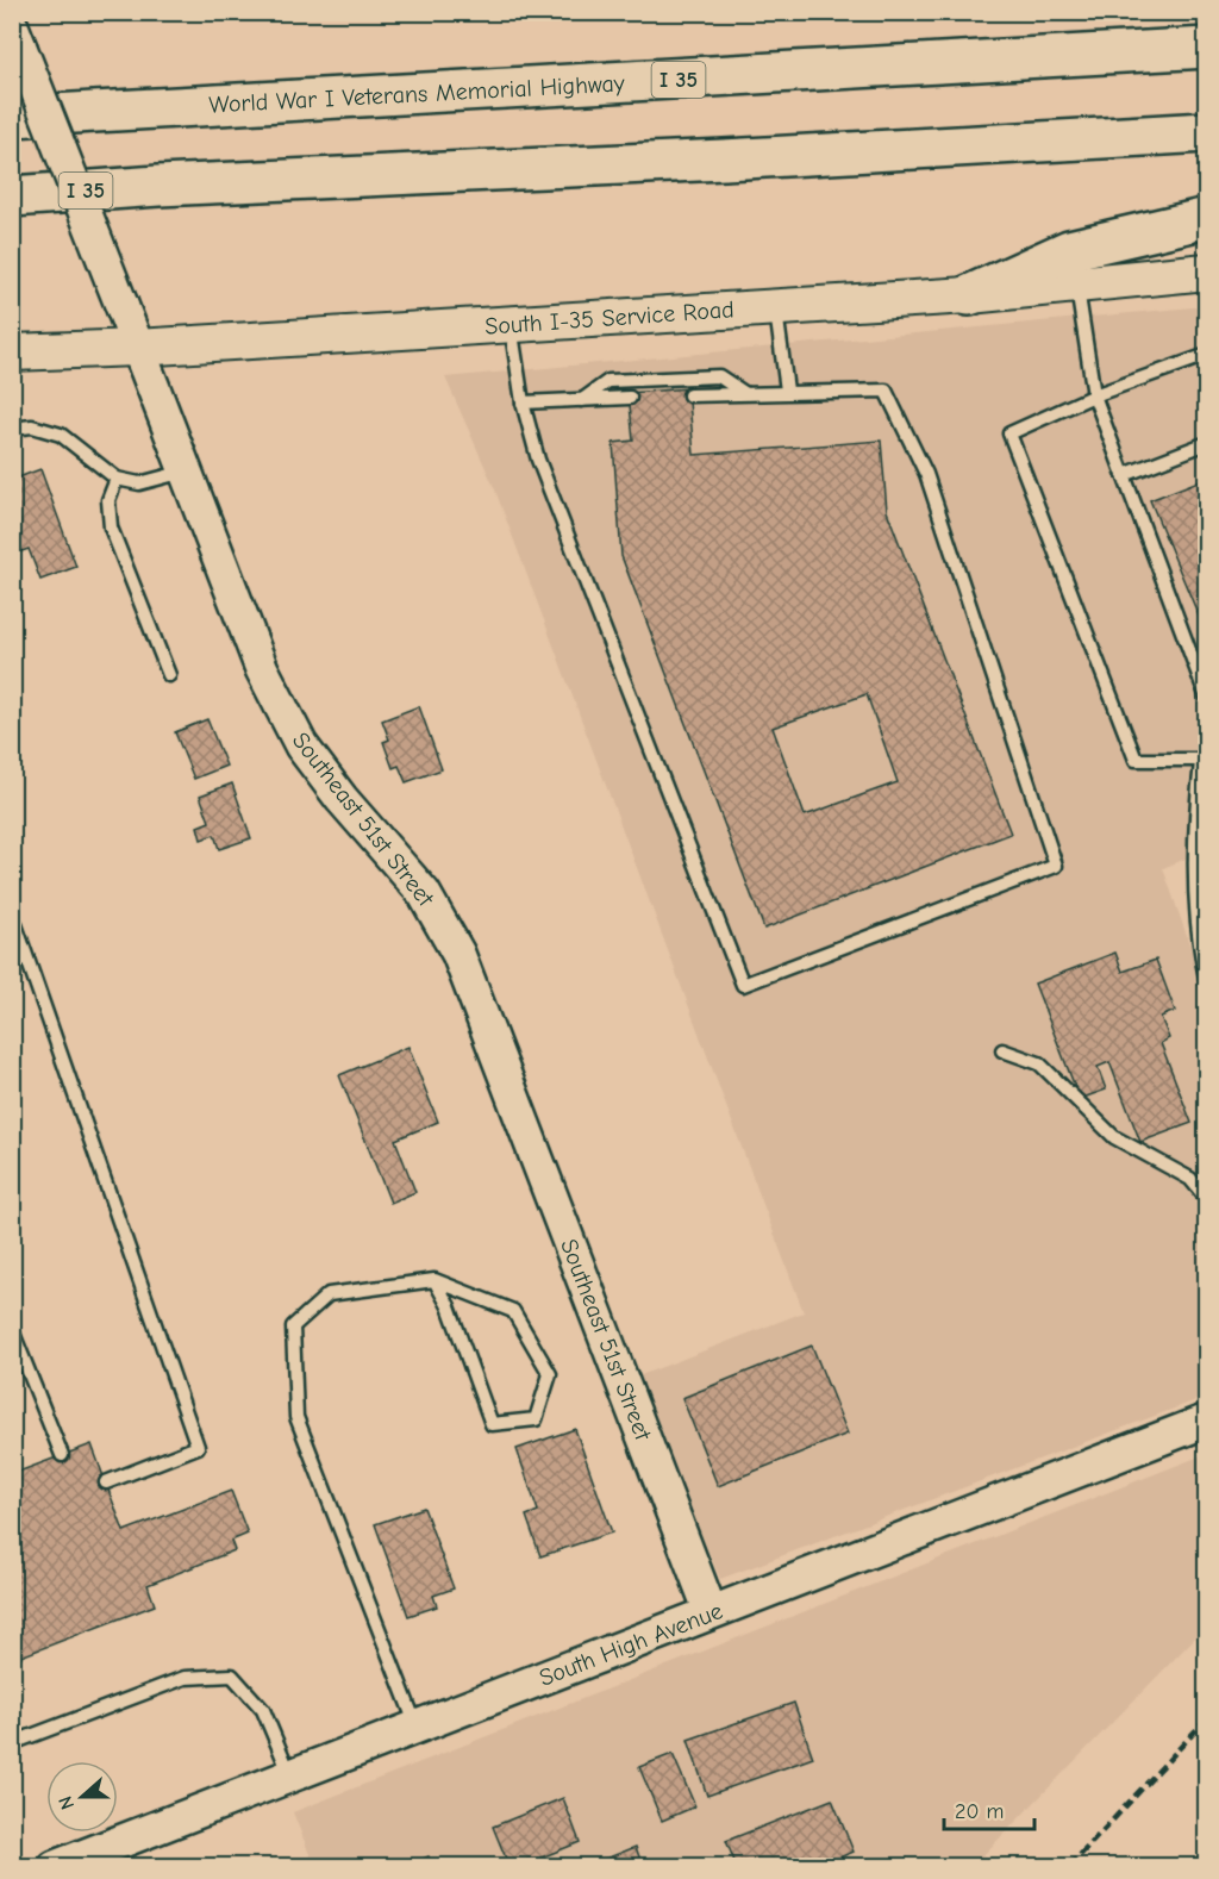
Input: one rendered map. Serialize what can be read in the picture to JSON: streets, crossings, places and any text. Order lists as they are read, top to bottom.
{
  "streets": {
    "highway": ["I 35", "World War I Veterans Memorial Highway"],
    "main road": ["South I-35 Service Road"],
    "street": ["Southeast 51st Street", "South High Avenue"]
  },
  "crossings": [
    ["South I-35 Service Road", "Southeast 51st Street"],
    ["Southeast 51st Street", "South High Avenue"]
  ],
  "scale_bar": "20 m",
  "north": "left"
}
